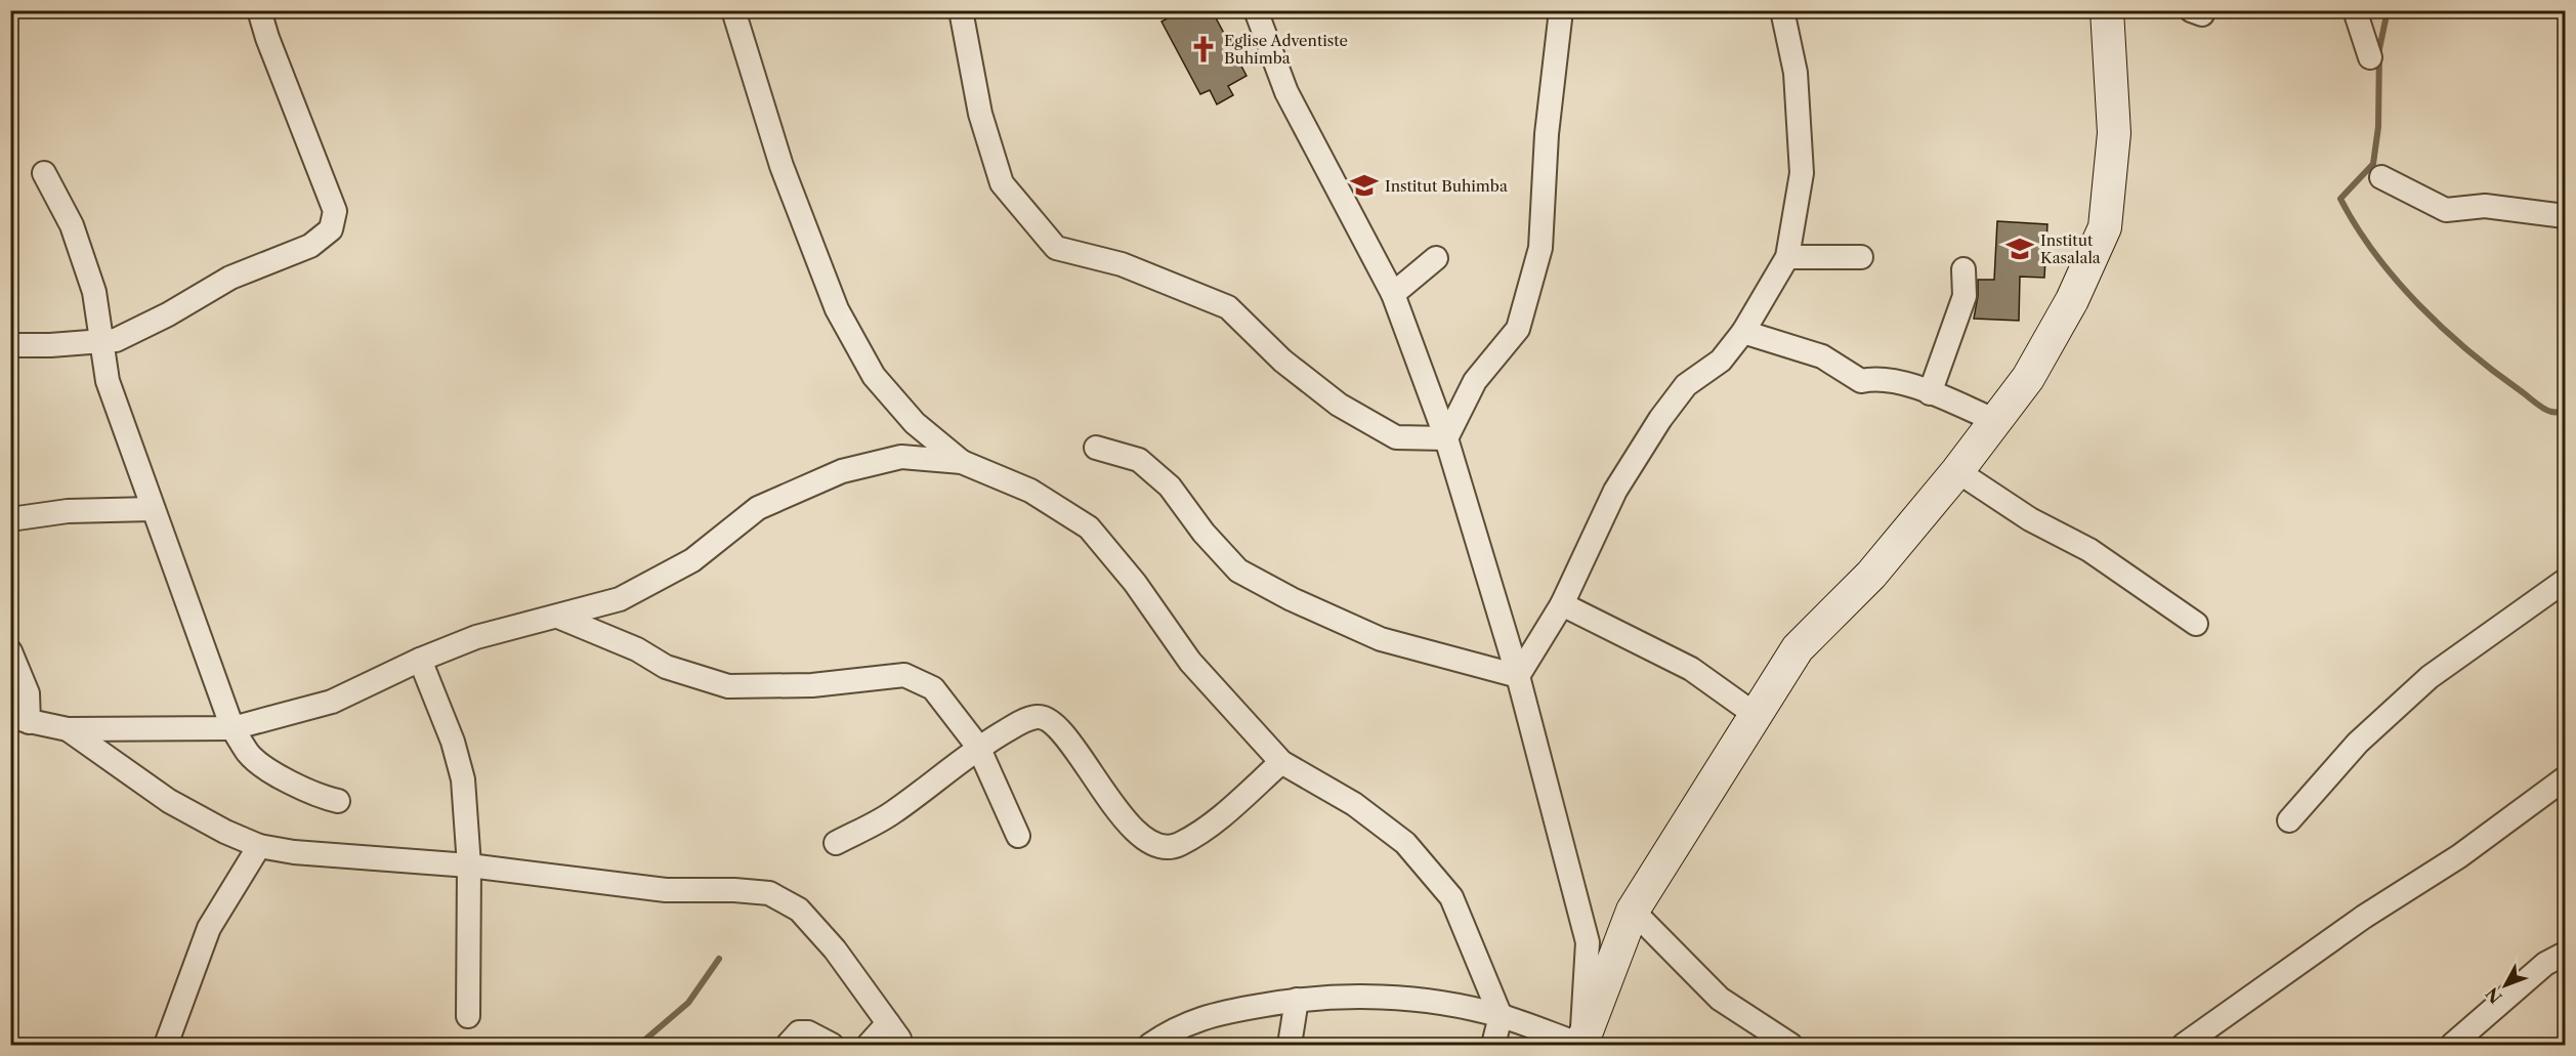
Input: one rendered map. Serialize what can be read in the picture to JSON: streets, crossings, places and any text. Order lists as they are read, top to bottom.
{
  "places": {
    "church": ["Eglise Adventiste Buhimba"],
    "school or university": ["Institut Buhimba", "Institut Kasalala"]
  },
  "north": "bottom left"
}
